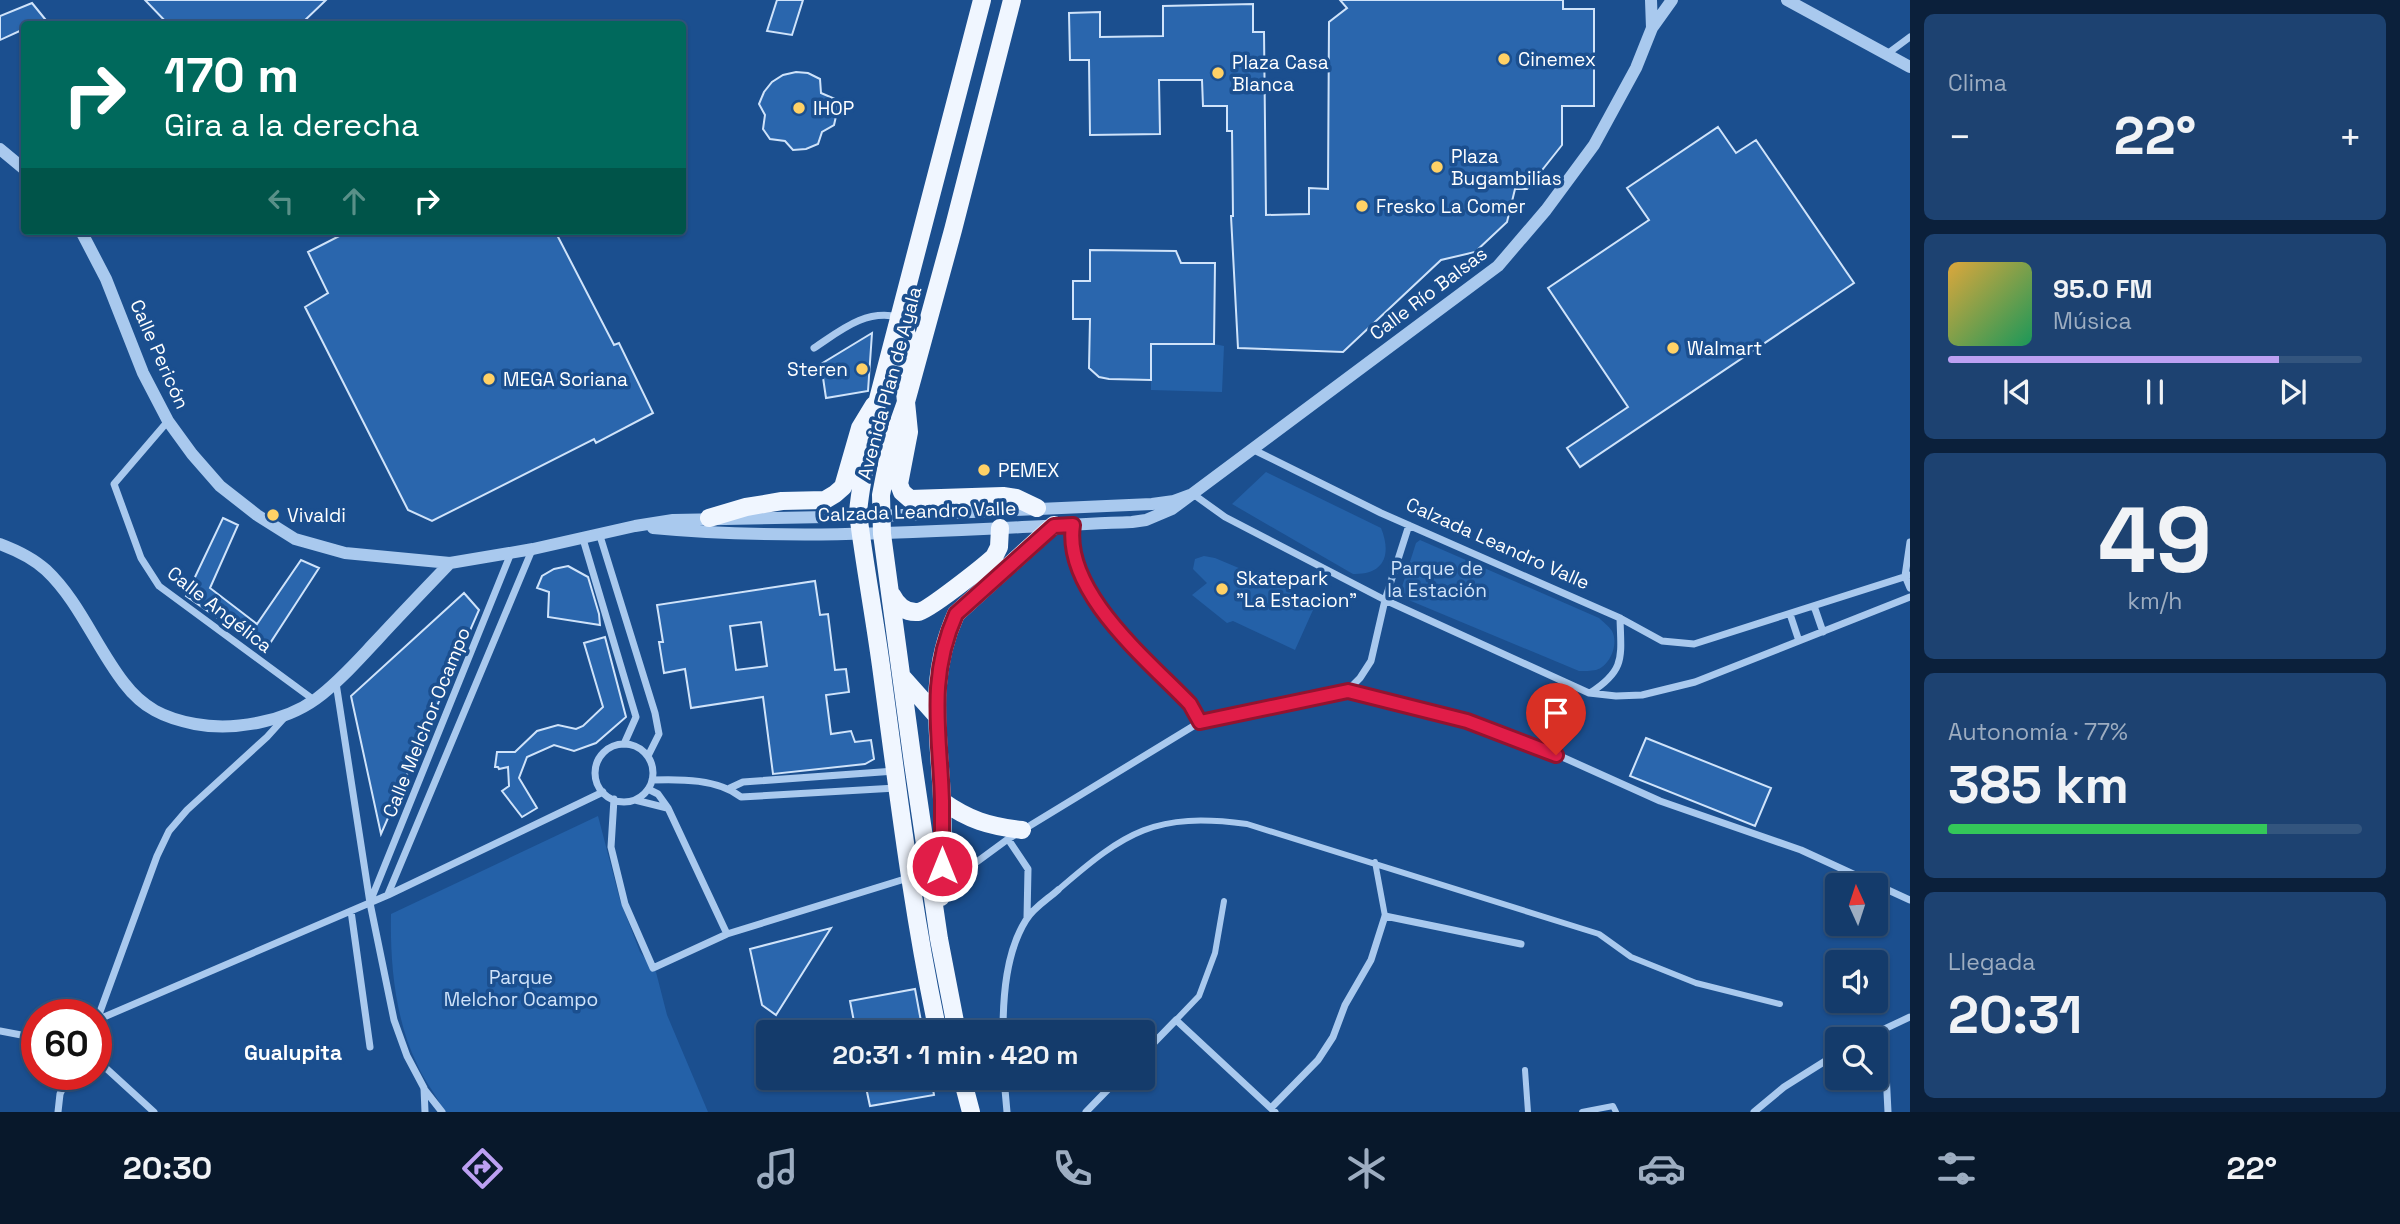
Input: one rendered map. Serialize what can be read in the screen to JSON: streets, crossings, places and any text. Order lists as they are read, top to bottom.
{
  "streets": {
    "main road": ["Avenida Plan de Ayala"],
    "street": [
      "Calle Río Balsas",
      "Calle Pericón",
      "Calzada Leandro Valle",
      "Calle Angélica",
      "Calle Melchor Ocampo"
    ]
  },
  "crossings": [
    ["Calle Río Balsas", "Calzada Leandro Valle"],
    ["Calle Pericón", "Calzada Leandro Valle"],
    ["Calle Pericón", "Calle Angélica"],
    ["Calzada Leandro Valle", "Calle Melchor Ocampo"]
  ],
  "districts": ["Gualupita"],
  "parks": ["Parque de la Estación", "Parque Melchor Ocampo"],
  "places": [
    "Cinemex",
    "Plaza Casa Blanca",
    "IHOP",
    "Plaza Bugambilias",
    "Fresko La Comer",
    "Walmart",
    "Steren",
    "MEGA Soriana",
    "PEMEX",
    "Vivaldi",
    "Skatepark \"La Estacion\""
  ],
  "north": "top",
  "page": {
    "tile": [
      "Clima",
      ["49", "km/h"],
      ["Autonomía · 77%", "385 km"],
      ["Llegada", "20:31"]
    ],
    "turn": ["170 m", "Gira a la derecha"],
    "heat": ["−", "22°", "+"],
    "song": ["95.0 FM", "Música"],
    "limit": "60",
    "trip": "20:31 · 1 min · 420 m",
    "tabs": ["20:30", "22°"]
  }
}
